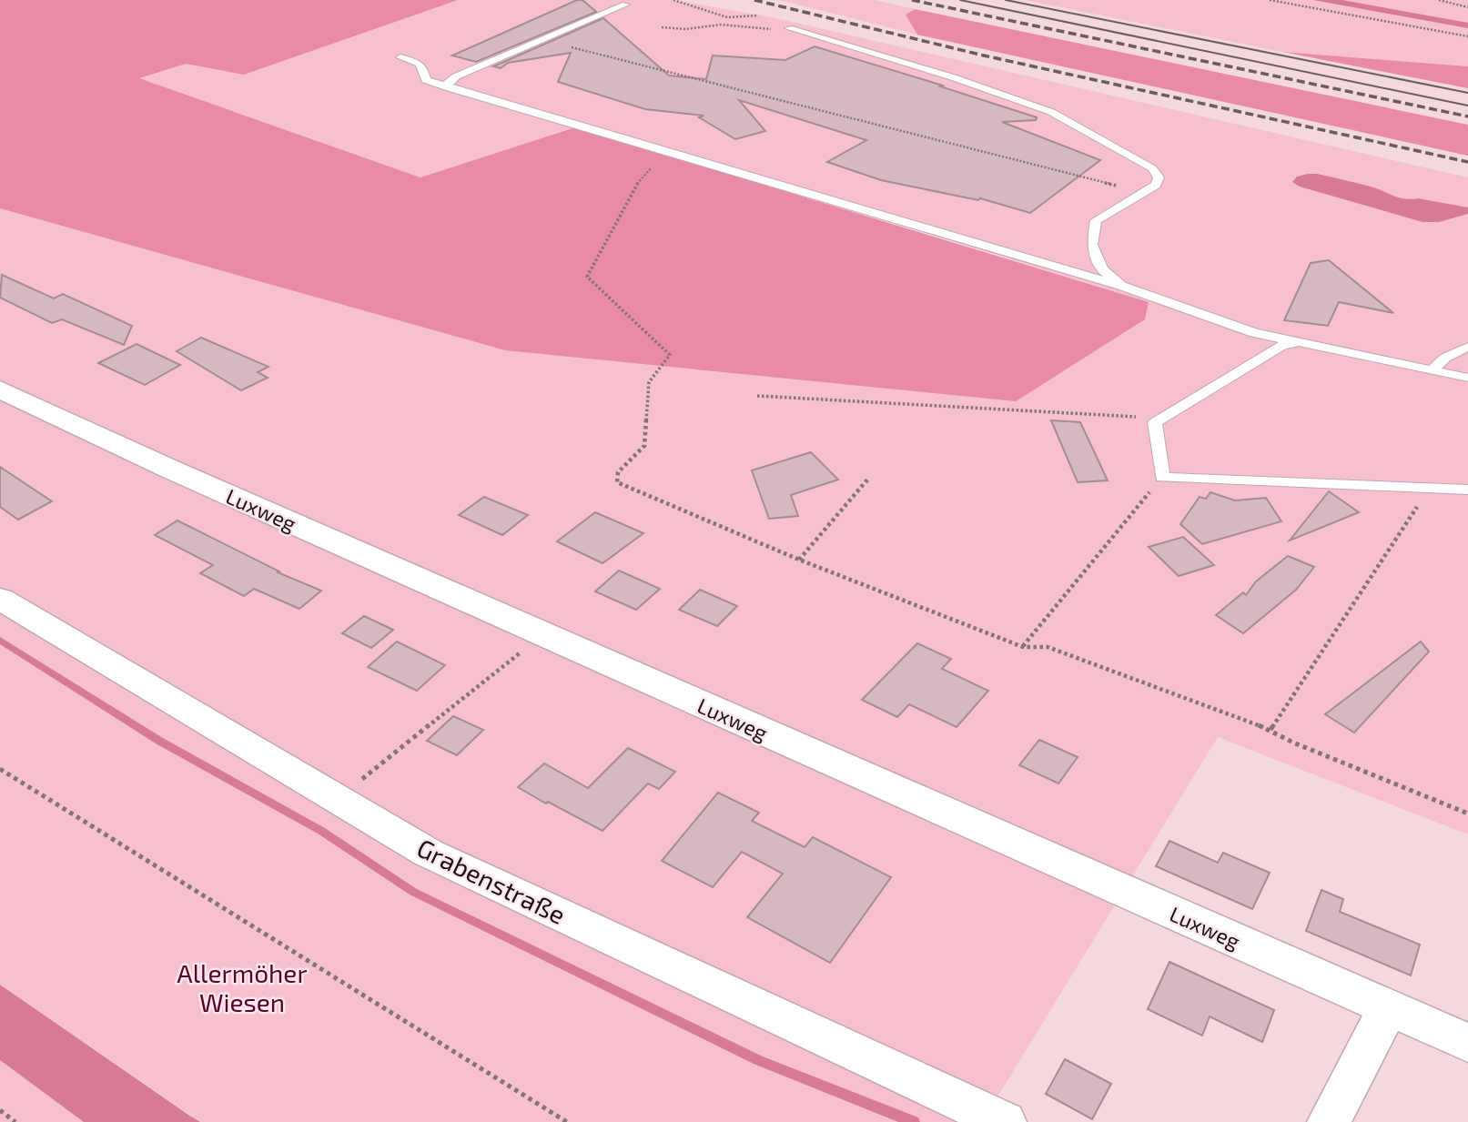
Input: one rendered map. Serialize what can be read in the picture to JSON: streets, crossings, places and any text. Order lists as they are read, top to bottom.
{
  "streets": {
    "street": ["Luxweg", "Grabenstraße"]
  },
  "parks": ["Allermöher Wiesen"]
}
